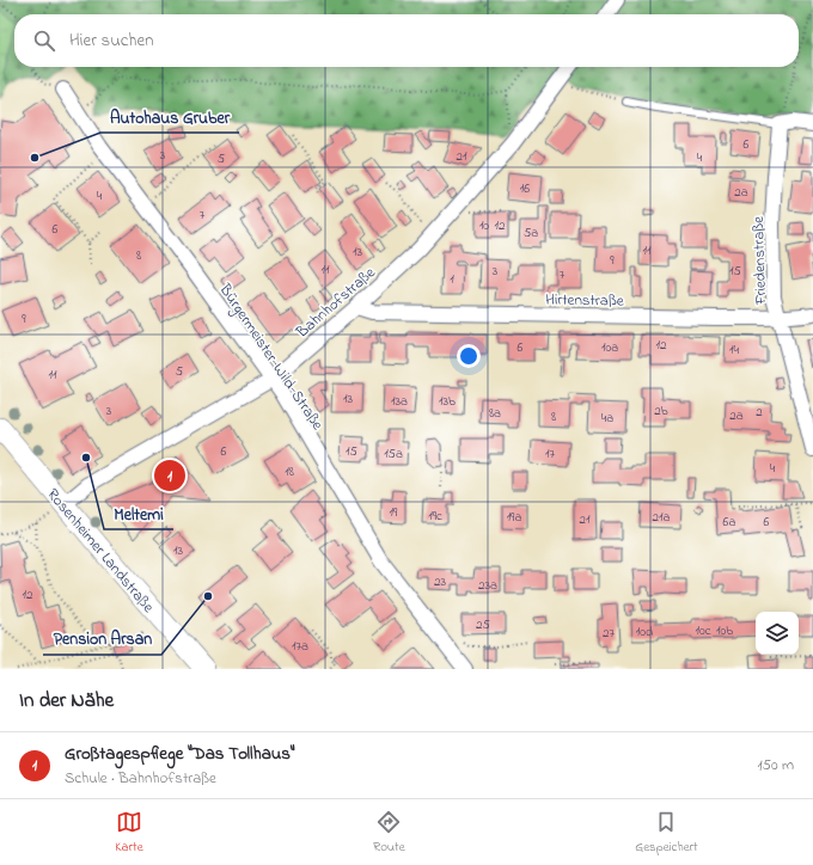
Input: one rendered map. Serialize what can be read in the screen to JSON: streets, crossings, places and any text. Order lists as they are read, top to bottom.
{
  "streets": {
    "main road": ["Rosenheimer Landstraße"],
    "street": [
      "Friedenstraße",
      "Hirtenstraße",
      "Bahnhofstraße",
      "Bürgermeister-Wild-Straße"
    ]
  },
  "crossings": [
    ["Friedenstraße", "Hirtenstraße"],
    ["Hirtenstraße", "Bahnhofstraße"],
    ["Bahnhofstraße", "Bürgermeister-Wild-Straße"],
    ["Bahnhofstraße", "Rosenheimer Landstraße"]
  ],
  "places": ["Autohaus Gruber", "Meltemi", "Pension Arsan"],
  "house_numbers": [
    "6",
    "3",
    "21",
    "4",
    "5",
    "16",
    "2a",
    "4",
    "7",
    "10",
    "12",
    "6",
    "5a",
    "11",
    "13",
    "8",
    "9",
    "11",
    "3",
    "15",
    "7",
    "1",
    "9",
    "12",
    "6",
    "10a",
    "14",
    "5",
    "11",
    "13",
    "13a",
    "13b",
    "3",
    "2b",
    "2",
    "8a",
    "2a",
    "8",
    "4a",
    "6",
    "15",
    "15a",
    "17",
    "4",
    "18",
    "19",
    "19c",
    "19a",
    "21a",
    "21",
    "6a",
    "6",
    "13",
    "23",
    "23a",
    "12",
    "25",
    "10c",
    "10b",
    "10d",
    "27",
    "17a"
  ],
  "page": {
    "search": "Hier suchen",
    "pins": "1",
    "heading": "In der Nähe",
    "list": [
      {
        "mark": "1",
        "name": "Großtagespflege \"Das Tollhaus\"",
        "note": "Schule · Bahnhofstraße",
        "value": "150 m"
      }
    ],
    "nav": ["Karte", "Route", "Gespeichert"]
  }
}
